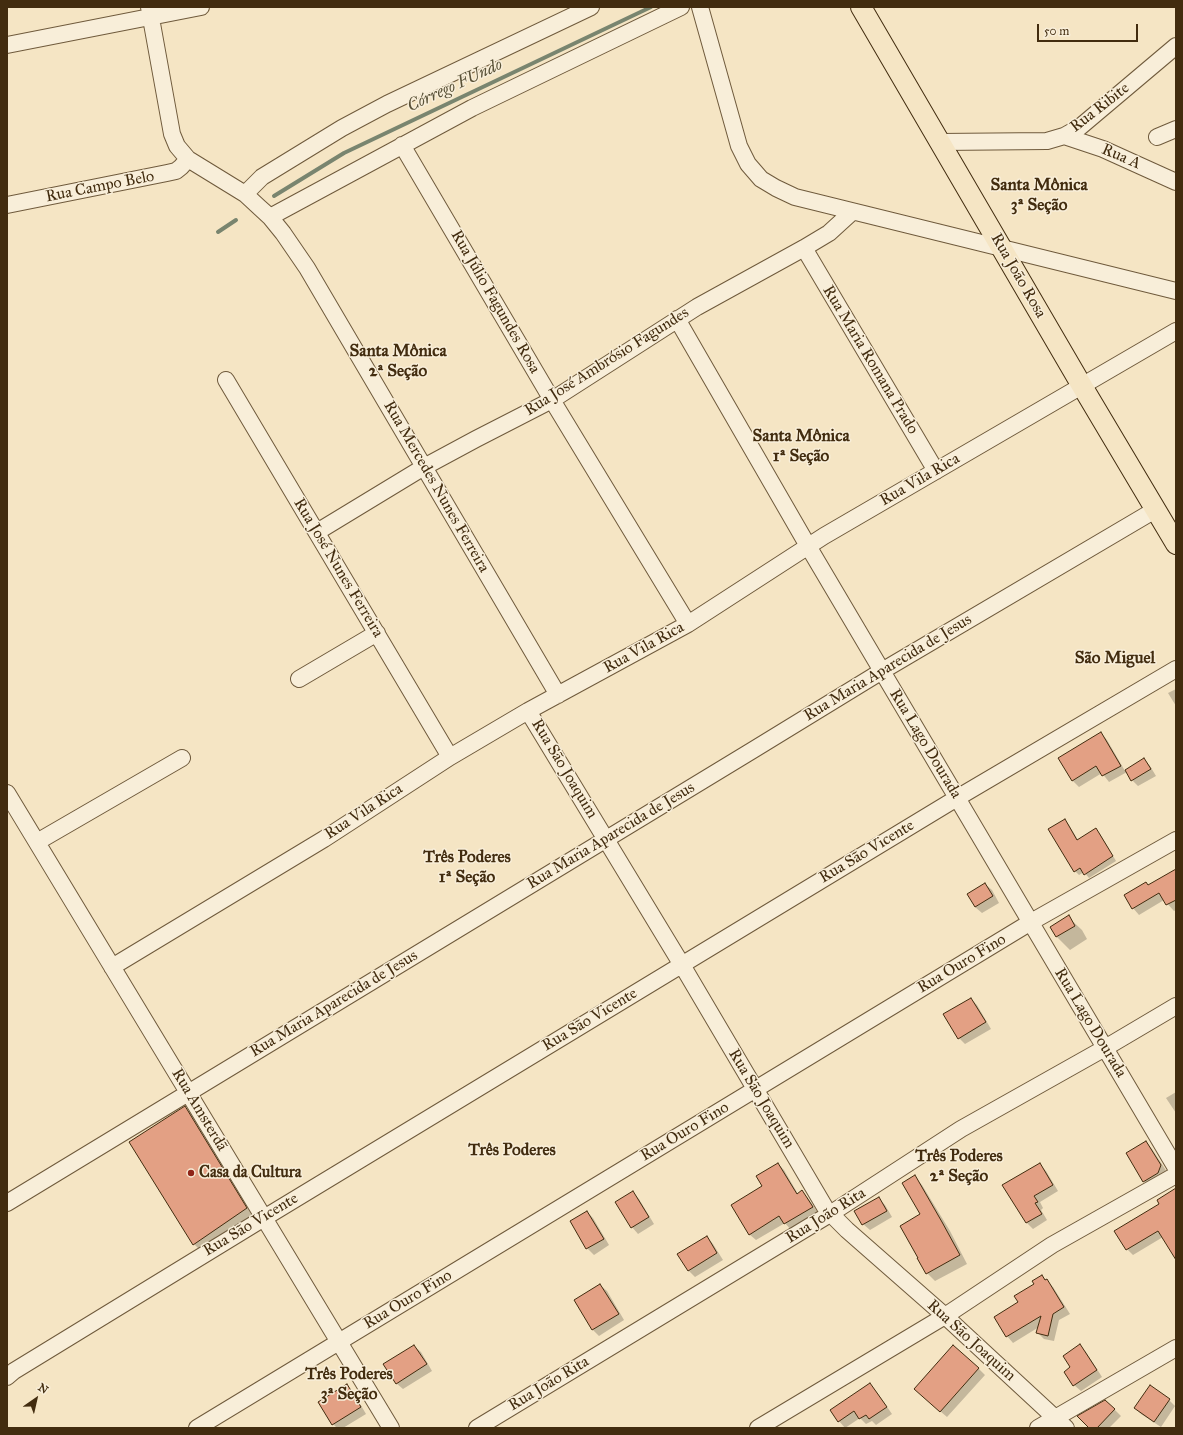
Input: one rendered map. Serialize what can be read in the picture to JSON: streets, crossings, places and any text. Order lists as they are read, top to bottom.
{
  "streets": {
    "main road": ["Rua João Rosa"],
    "street": [
      "Rua Ribite",
      "Rua A",
      "Rua Campo Belo",
      "Rua Júlio Fagundes Rosa",
      "Rua Maria Romana Prado",
      "Rua José Ambrósio Fagundes",
      "Rua Vila Rica",
      "Rua Mercedes Nunes Ferreira",
      "Rua José Nunes Ferreira",
      "Rua Maria Aparecida de Jesus",
      "Rua Lago Dourada",
      "Rua São Joaquim",
      "Rua São Vicente",
      "Rua Ouro Fino",
      "Rua Amsterdã",
      "Rua João Rita"
    ]
  },
  "crossings": [
    ["Rua Ribite", "Rua A"],
    ["Rua Ribite", "Rua João Rosa"],
    ["Rua Campo Belo", "Rua Mercedes Nunes Ferreira"],
    ["Rua João Rosa", "Rua Vila Rica"],
    ["Rua João Rosa", "Rua Maria Aparecida de Jesus"],
    ["Rua Júlio Fagundes Rosa", "Rua José Ambrósio Fagundes"],
    ["Rua Júlio Fagundes Rosa", "Rua Vila Rica"],
    ["Rua Maria Romana Prado", "Rua José Ambrósio Fagundes"],
    ["Rua Maria Romana Prado", "Rua Vila Rica"],
    ["Rua José Ambrósio Fagundes", "Rua Mercedes Nunes Ferreira"],
    ["Rua José Ambrósio Fagundes", "Rua José Nunes Ferreira"],
    ["Rua José Ambrósio Fagundes", "Rua Lago Dourada"],
    ["Rua Vila Rica", "Rua Mercedes Nunes Ferreira"],
    ["Rua Vila Rica", "Rua José Nunes Ferreira"],
    ["Rua Vila Rica", "Rua Lago Dourada"],
    ["Rua Vila Rica", "Rua São Joaquim"],
    ["Rua Vila Rica", "Rua Amsterdã"],
    ["Rua Maria Aparecida de Jesus", "Rua Lago Dourada"],
    ["Rua Maria Aparecida de Jesus", "Rua São Joaquim"],
    ["Rua Maria Aparecida de Jesus", "Rua Amsterdã"],
    ["Rua Lago Dourada", "Rua São Vicente"],
    ["Rua Lago Dourada", "Rua Ouro Fino"],
    ["Rua Lago Dourada", "Rua João Rita"],
    ["Rua São Joaquim", "Rua São Vicente"],
    ["Rua São Joaquim", "Rua Ouro Fino"],
    ["Rua São Joaquim", "Rua João Rita"],
    ["Rua São Vicente", "Rua Amsterdã"],
    ["Rua Ouro Fino", "Rua Amsterdã"]
  ],
  "districts": [
    "Santa Mônica 3ª Seção",
    "Santa Mônica 2ª Seção",
    "Santa Mônica 1ª Seção",
    "São Miguel",
    "Três Poderes 1ª Seção",
    "Três Poderes",
    "Três Poderes 2ª Seção",
    "Três Poderes 3ª Seção"
  ],
  "water": ["Córrego FUndo"],
  "places": ["Casa da Cultura"],
  "scale_bar": "50 m",
  "north": "top right"
}
